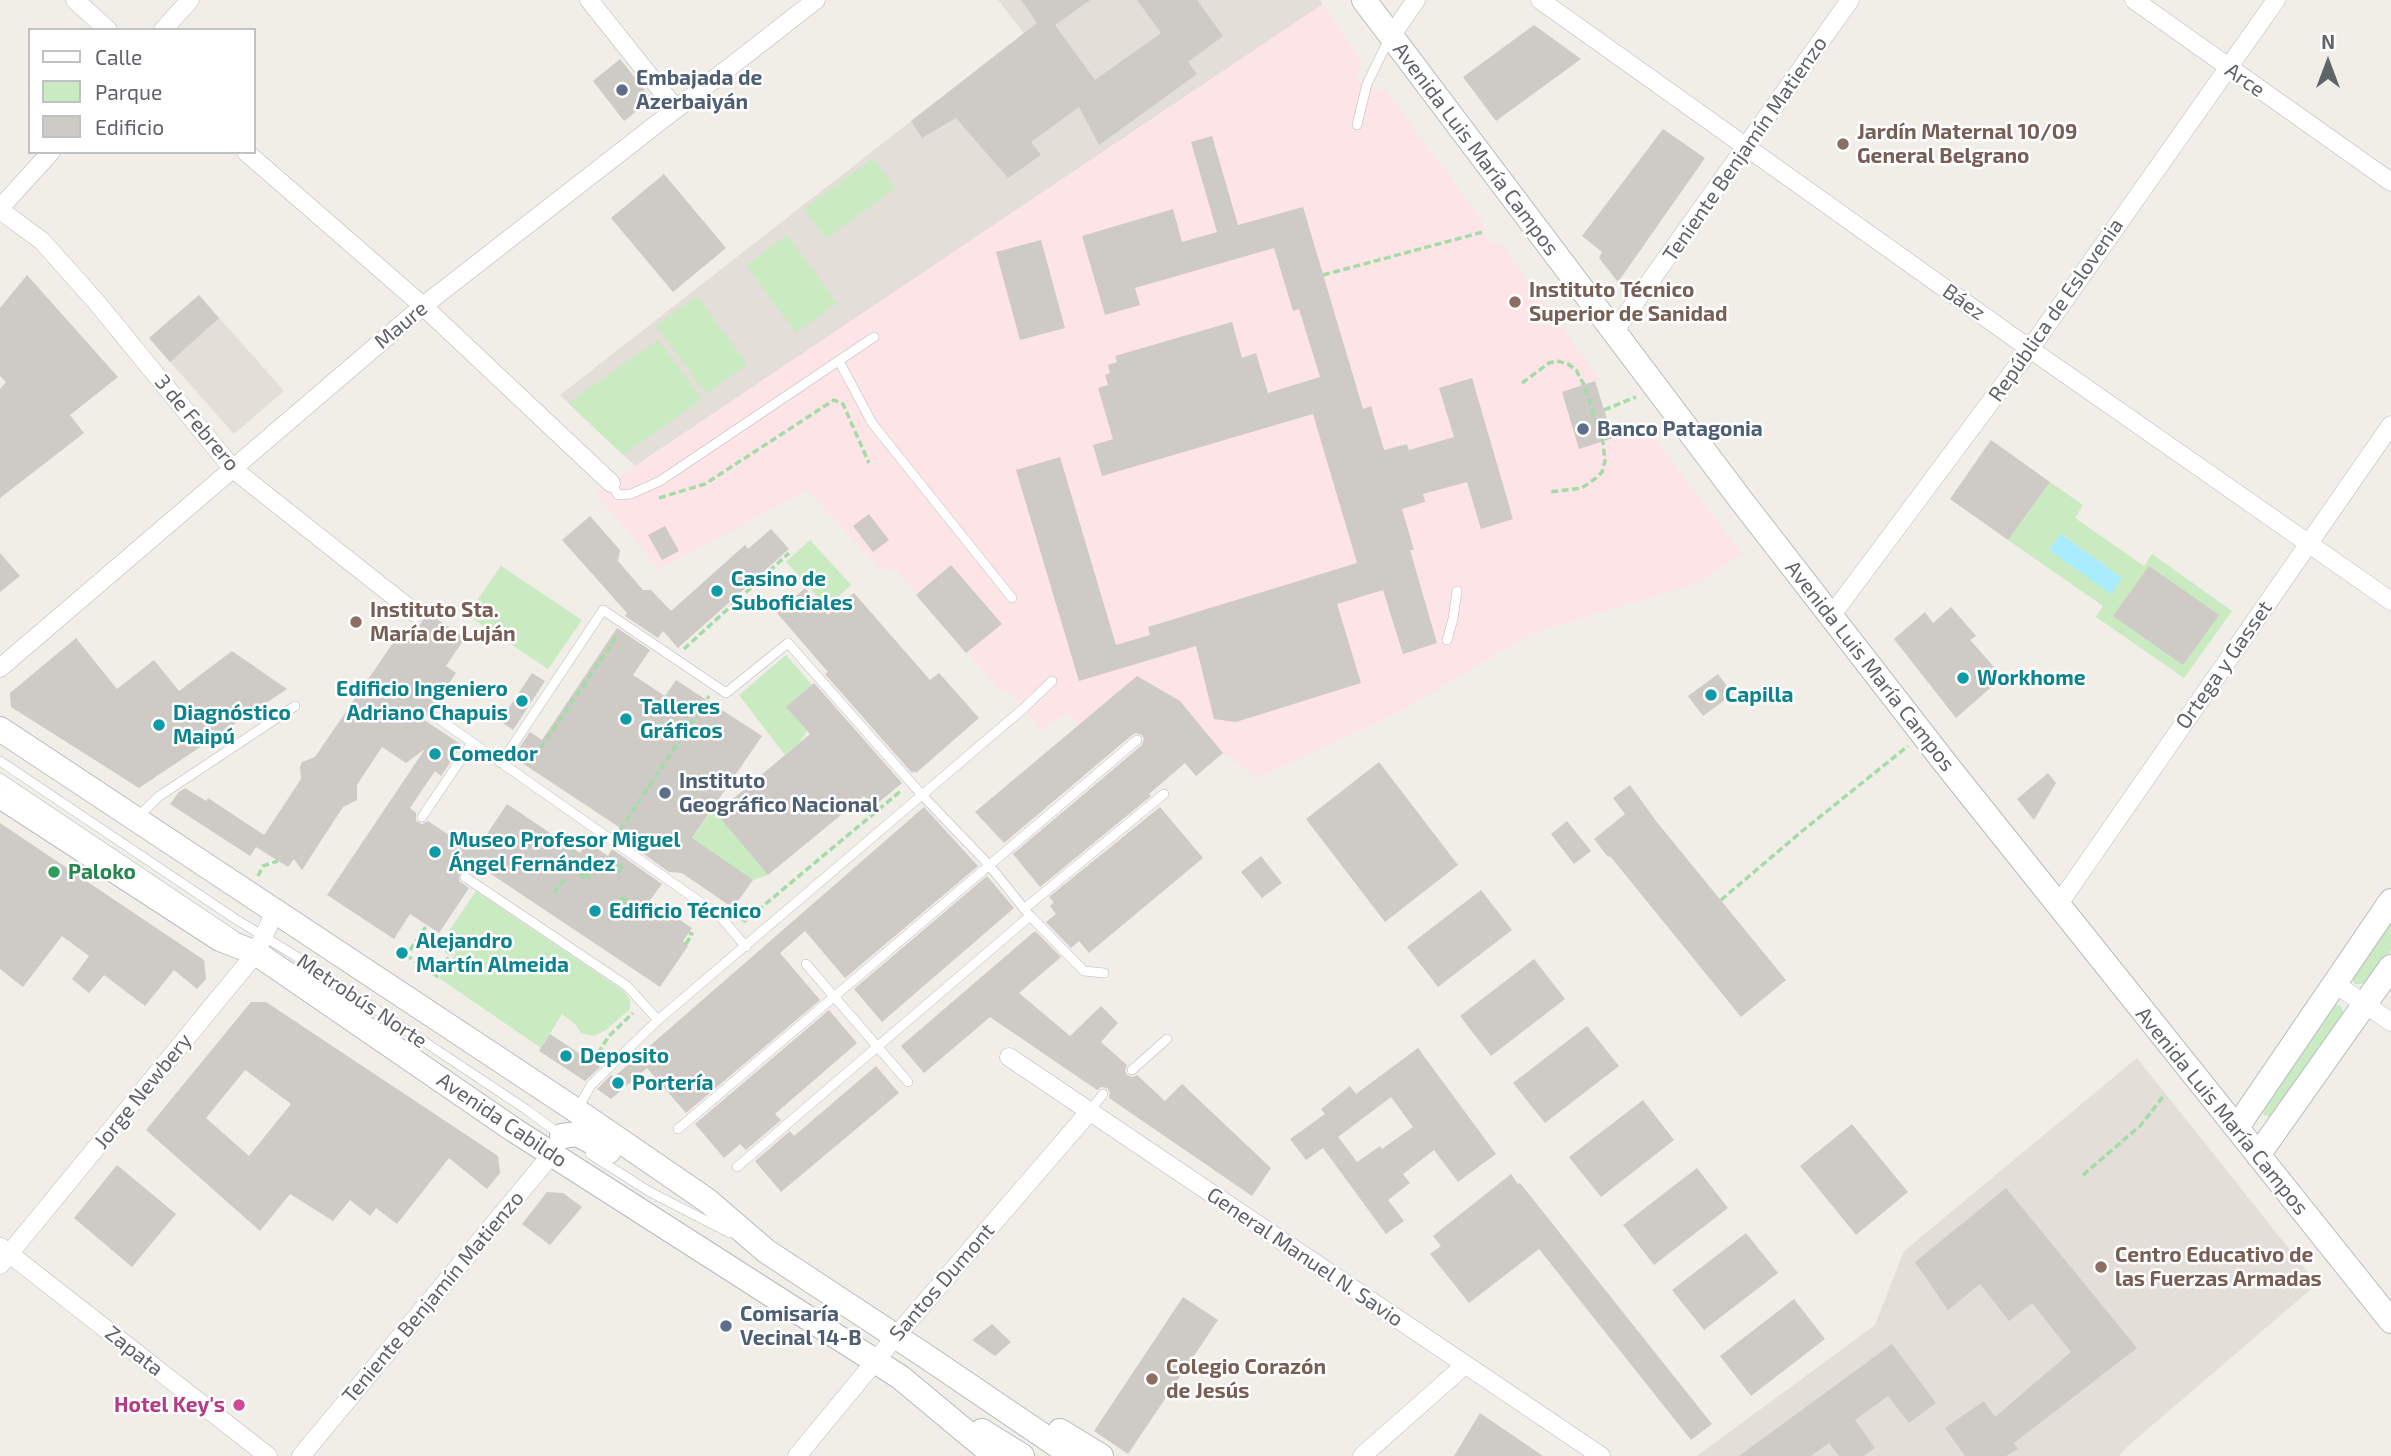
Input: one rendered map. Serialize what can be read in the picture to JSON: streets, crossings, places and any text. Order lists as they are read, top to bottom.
{
  "streets": {
    "main road": ["Avenida Luis María Campos", "Avenida Cabildo"],
    "street": [
      "Arce",
      "Teniente Benjamín Matienzo",
      "Báez",
      "República de Eslovenia",
      "Maure",
      "3 de Febrero",
      "Ortega y Gasset",
      "Jorge Newbery",
      "General Manuel N. Savio",
      "Santos Dumont",
      "Zapata"
    ]
  },
  "crossings": [
    ["Arce", "República de Eslovenia"],
    ["Avenida Luis María Campos", "Teniente Benjamín Matienzo"],
    ["Avenida Luis María Campos", "República de Eslovenia"],
    ["Avenida Luis María Campos", "Ortega y Gasset"],
    ["Teniente Benjamín Matienzo", "Báez"],
    ["Teniente Benjamín Matienzo", "Avenida Cabildo"],
    ["Báez", "República de Eslovenia"],
    ["Báez", "Ortega y Gasset"],
    ["Maure", "3 de Febrero"],
    ["Jorge Newbery", "Avenida Cabildo"],
    ["Jorge Newbery", "Zapata"],
    ["Avenida Cabildo", "Santos Dumont"],
    ["General Manuel N. Savio", "Santos Dumont"]
  ],
  "places": [
    "Embajada de Azerbaiyán",
    "Jardín Maternal 10/09 General Belgrano",
    "Instituto Técnico Superior de Sanidad",
    "Banco Patagonia",
    "Casino de Suboficiales",
    "Instituto Sta. María de Luján",
    "Workhome",
    "Capilla",
    "Edificio Ingeniero Adriano Chapuis",
    "Talleres Gráficos",
    "Diagnóstico Maipú",
    "Comedor",
    "Instituto Geográfico Nacional",
    "Museo Profesor Miguel Ángel Fernández",
    "Paloko",
    "Edificio Técnico",
    "Alejandro Martín Almeida",
    "Deposito",
    "Portería",
    "Centro Educativo de las Fuerzas Armadas",
    "Comisaría Vecinal 14-B",
    "Colegio Corazón de Jesús",
    "Hotel Key's"
  ],
  "legend": ["Calle", "Parque", "Edificio"],
  "north": "top"
}
